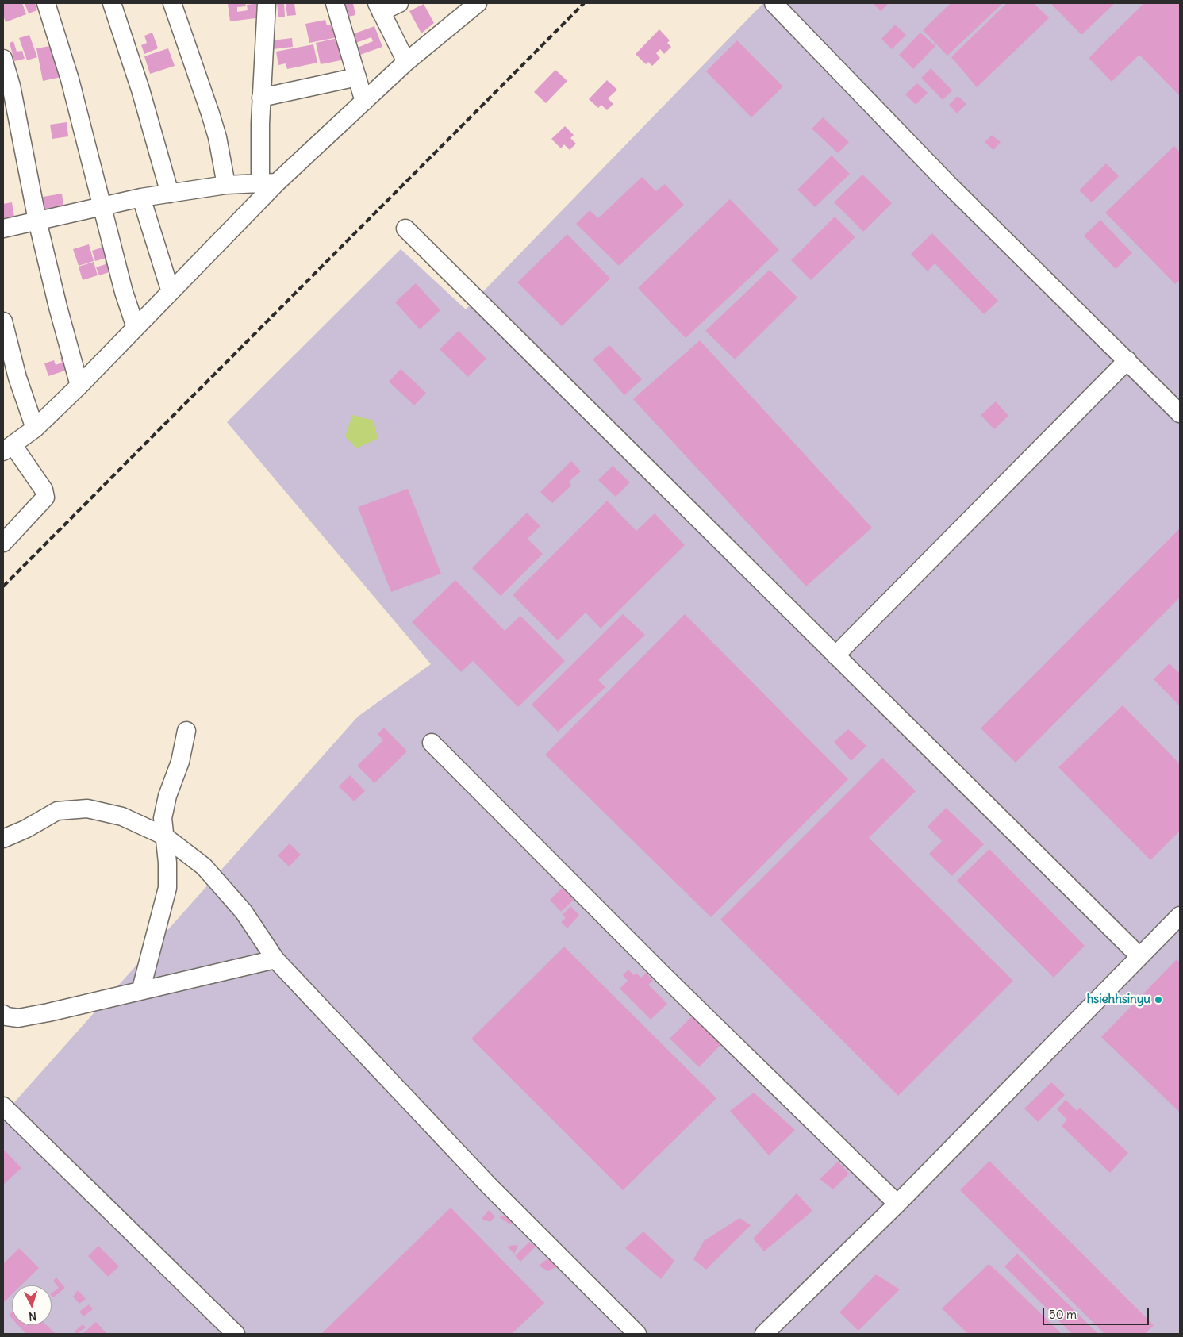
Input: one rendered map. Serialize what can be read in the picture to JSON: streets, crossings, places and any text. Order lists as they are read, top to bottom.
{
  "places": ["hsiehhsinyu"],
  "scale_bar": "50 m",
  "north": "bottom"
}
